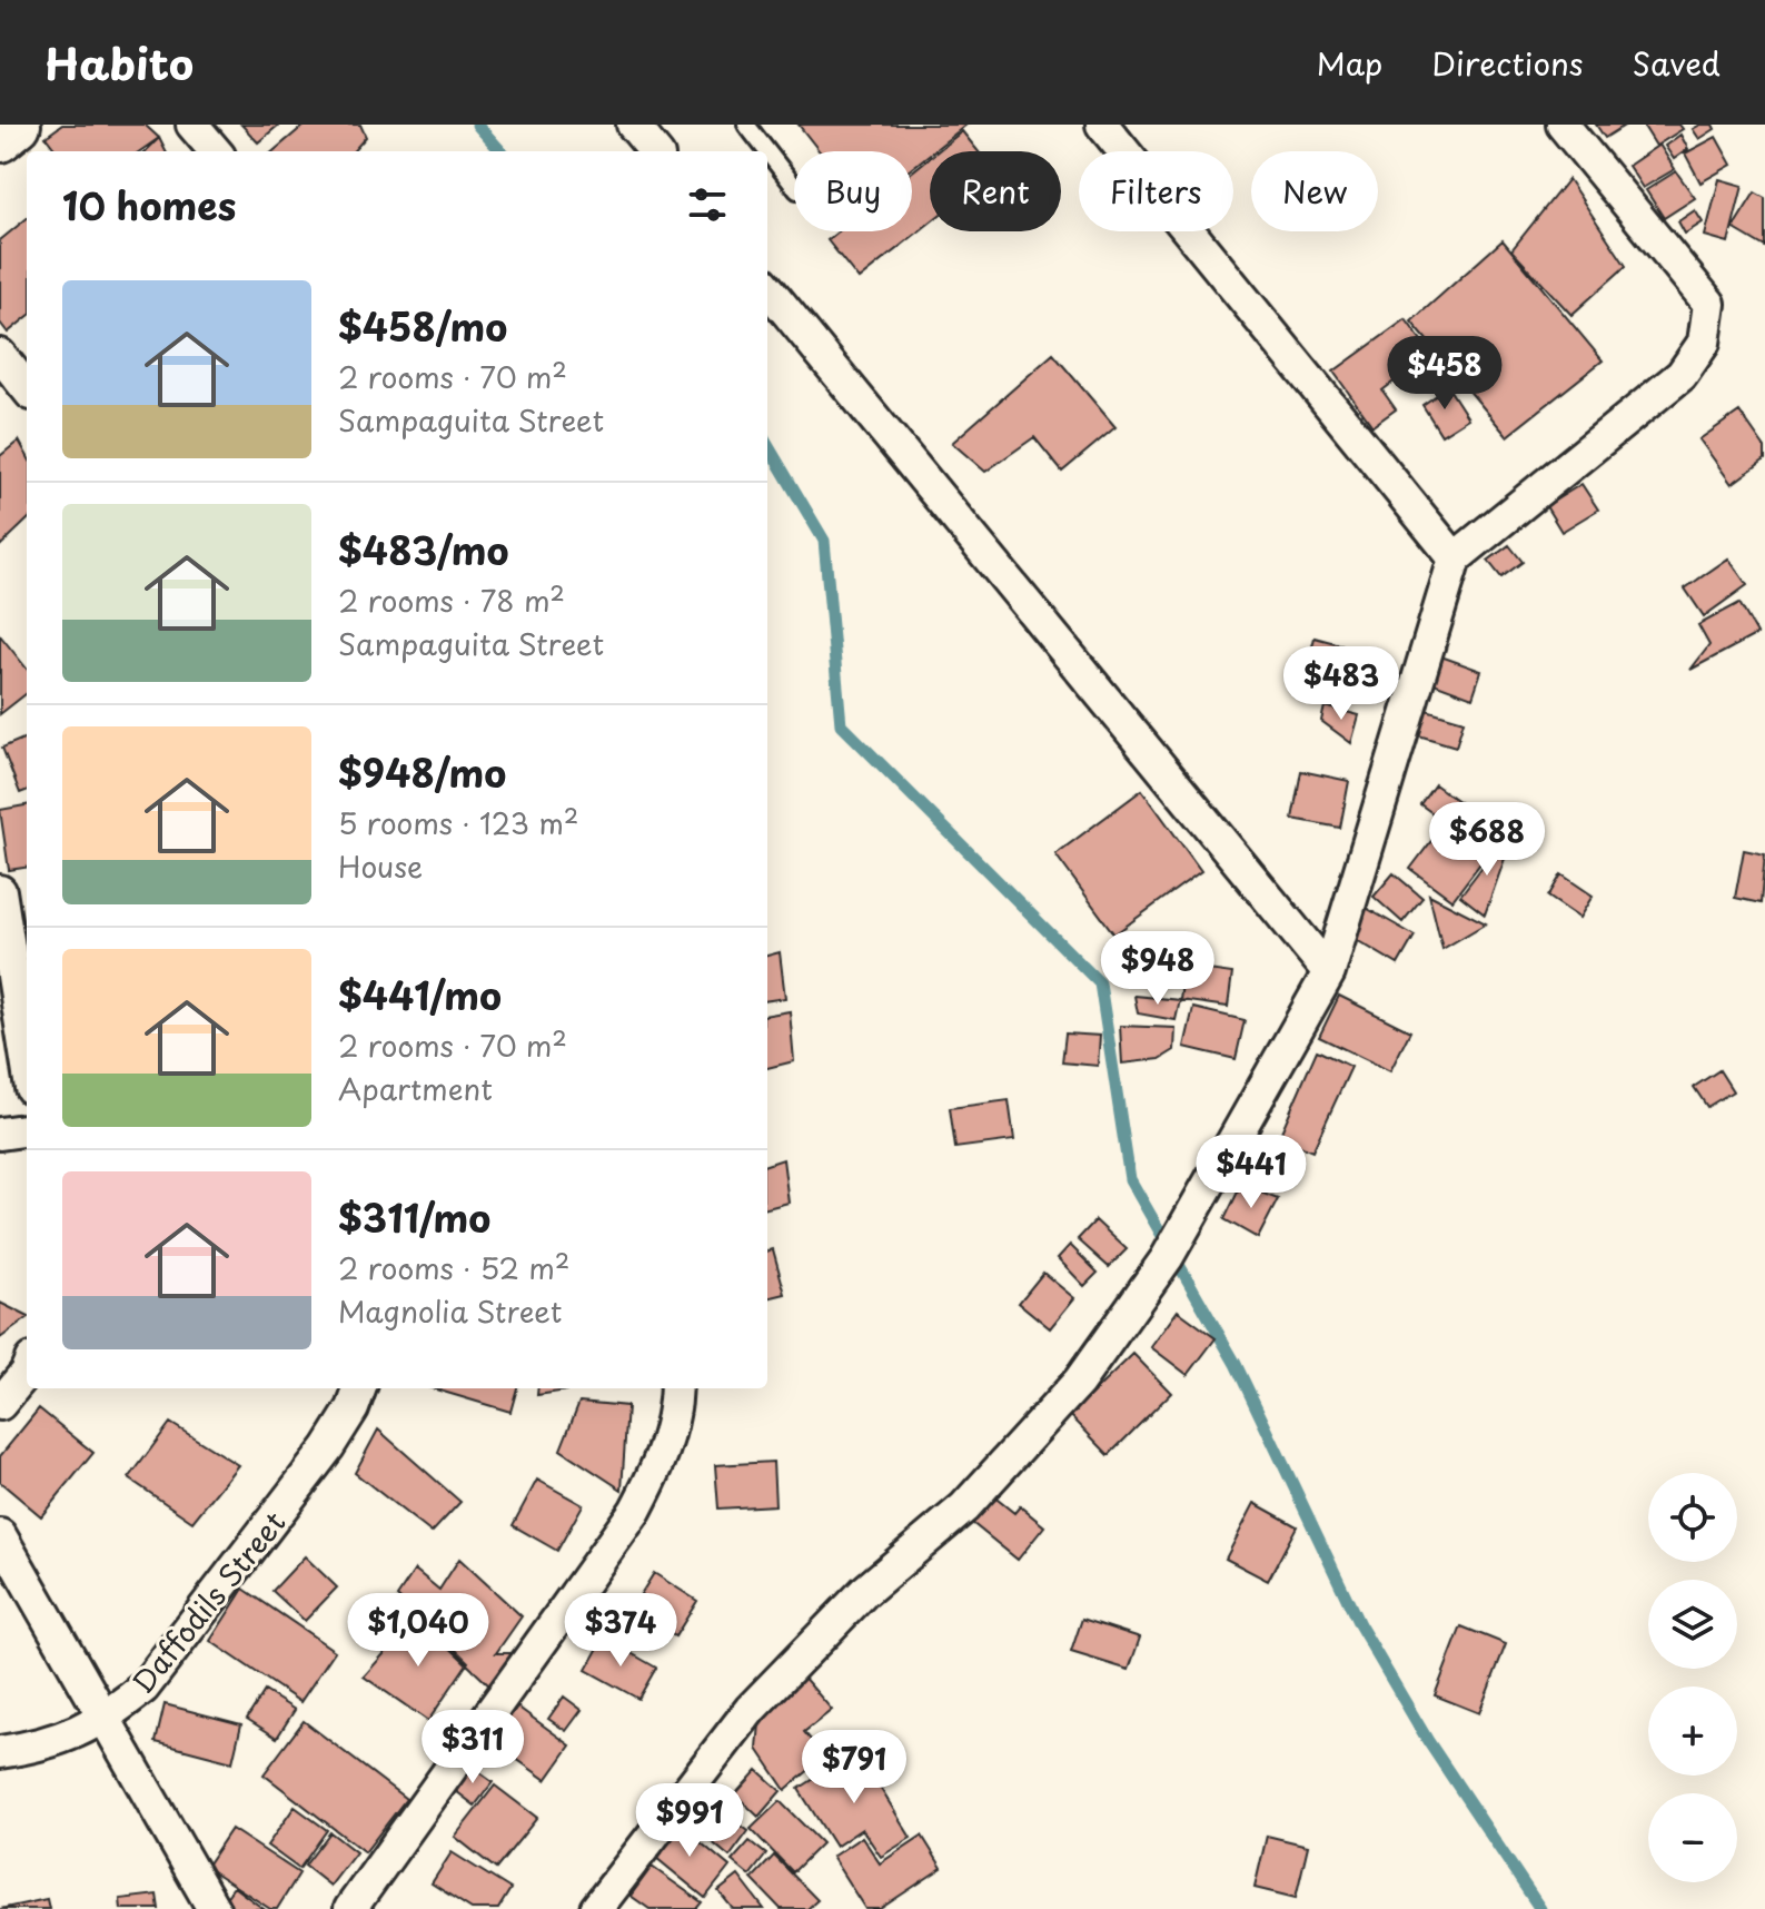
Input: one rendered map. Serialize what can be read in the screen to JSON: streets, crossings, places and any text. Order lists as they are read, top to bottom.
{
  "streets": {
    "street": ["Daffodils Street"]
  },
  "page": {
    "header": "Habito",
    "nav": ["Map", "Directions", "Saved"],
    "chip": [
      "Buy",
      "Rent",
      "Filters",
      "New"
    ],
    "heading": "10 homes",
    "list": [
      {
        "name": "$458/mo",
        "note": "2 rooms · 70 m² · Sampaguita Street"
      },
      {
        "name": "$483/mo",
        "note": "2 rooms · 78 m² · Sampaguita Street"
      },
      {
        "name": "$948/mo",
        "note": "5 rooms · 123 m² · House"
      },
      {
        "name": "$441/mo",
        "note": "2 rooms · 70 m² · Apartment"
      },
      {
        "name": "$311/mo",
        "note": "2 rooms · 52 m² · Magnolia Street"
      }
    ],
    "price": [
      "$458",
      "$483",
      "$688",
      "$948",
      "$441",
      "$1,040",
      "$374",
      "$311",
      "$791",
      "$991"
    ],
    "map_buttons": ["+", "−"]
  }
}
